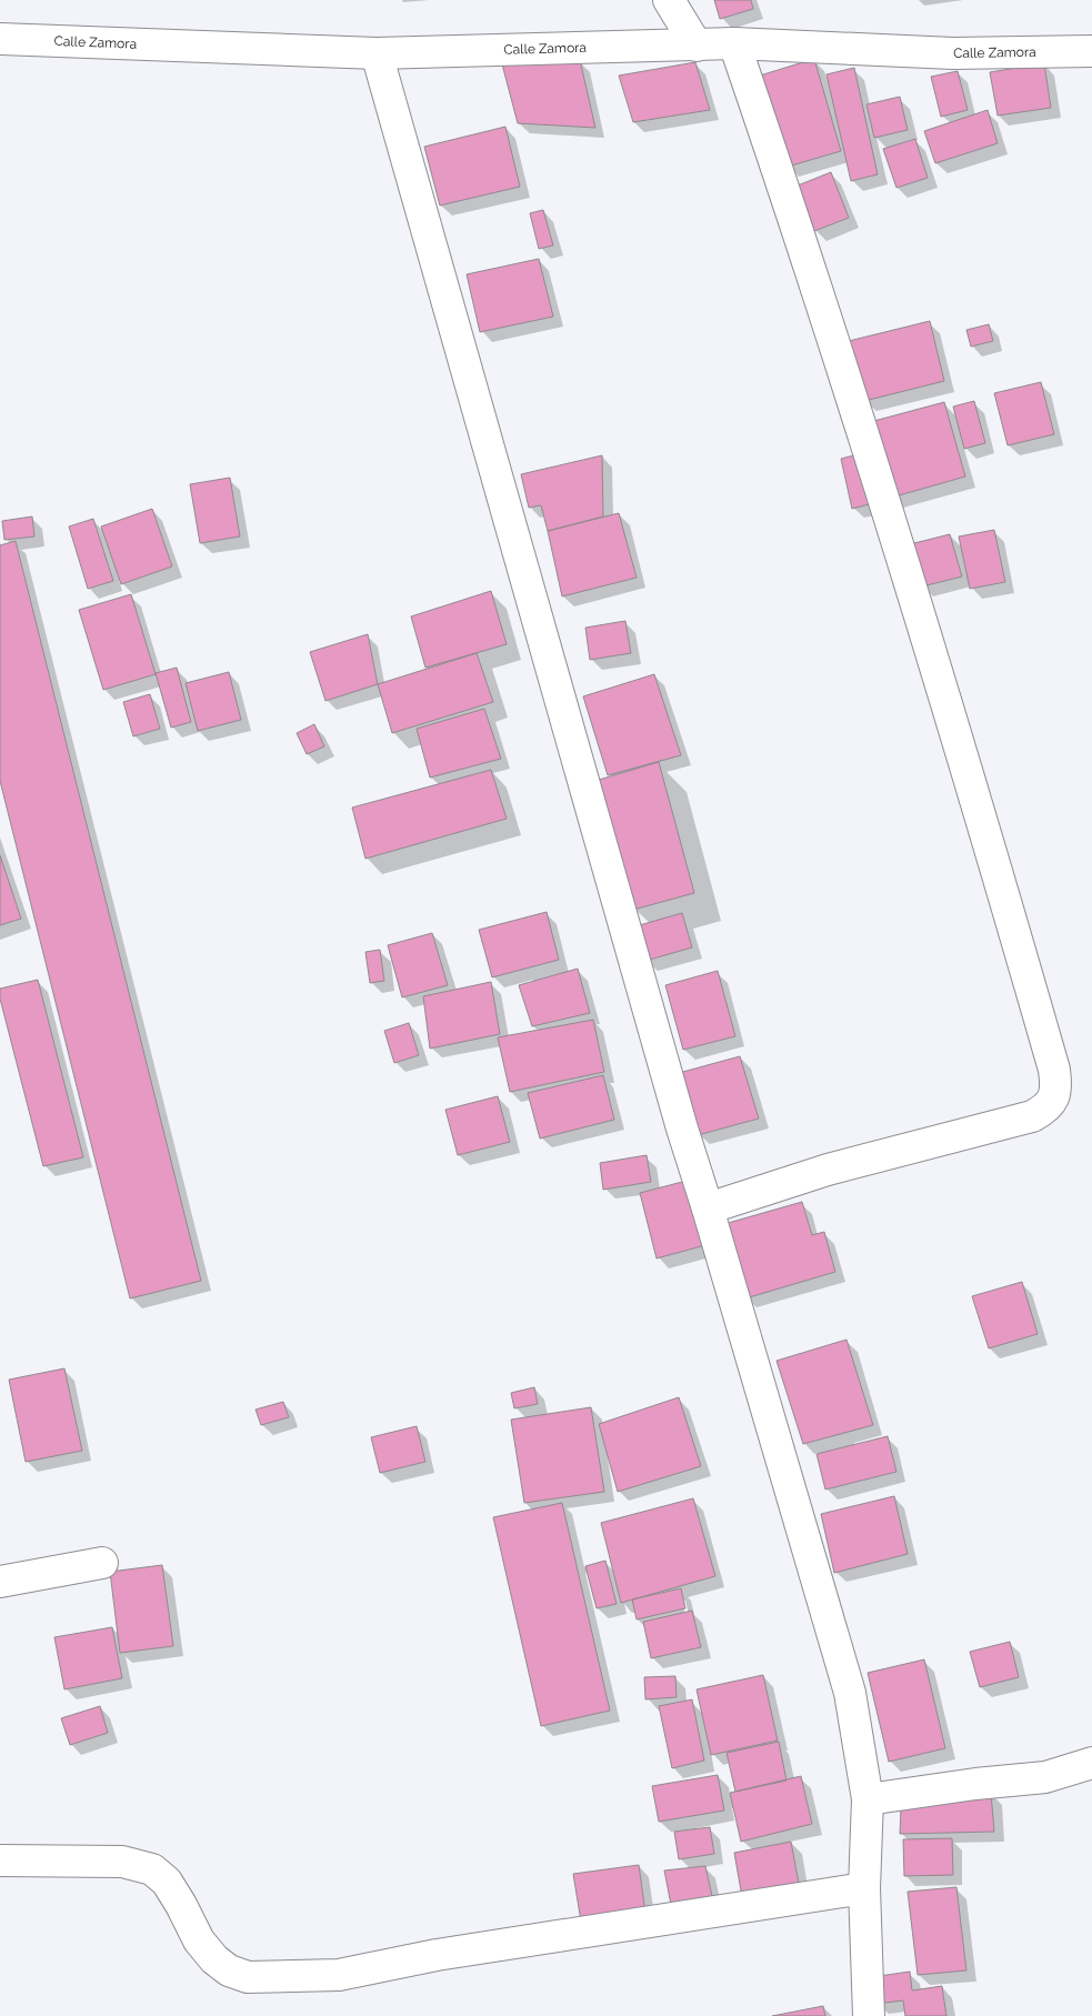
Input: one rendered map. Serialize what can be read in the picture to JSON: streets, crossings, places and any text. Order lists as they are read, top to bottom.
{
  "streets": {
    "street": ["Calle Zamora"]
  }
}
